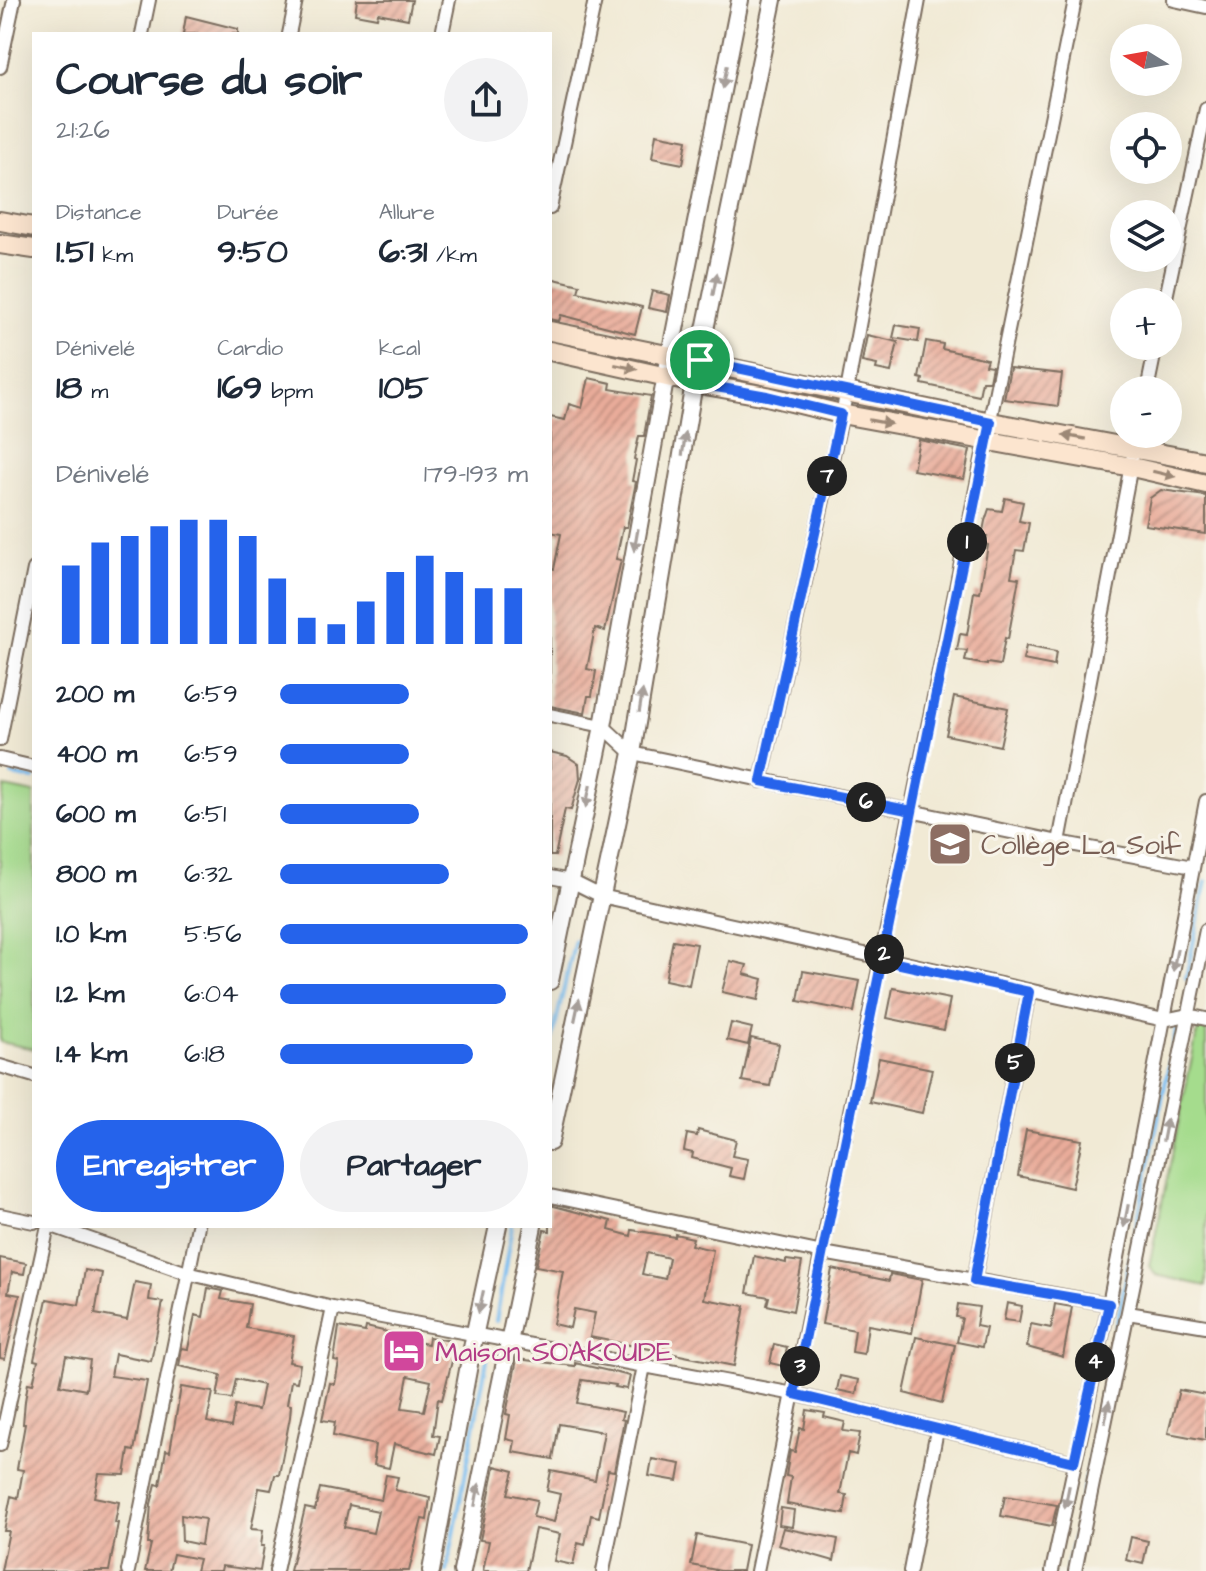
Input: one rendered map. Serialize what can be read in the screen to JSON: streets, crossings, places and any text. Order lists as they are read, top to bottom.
{
  "places": {
    "school or university": ["Collège La Soif"],
    "hotel": ["Maison SOAKOUDE"]
  },
  "north": "left",
  "page": {
    "map_buttons": ["+", "−"],
    "heading": ["Course du soir", "21:26"],
    "stats": [
      ["Distance", "1.51 km"],
      ["Durée", "9:50"],
      ["Allure", "6:31 /km"],
      ["Dénivelé", "18 m"],
      ["Cardio", "169 bpm"],
      ["kcal", "105"]
    ],
    "chart": ["Dénivelé", "179–193 m"],
    "pins": [
      "7",
      "1",
      "6",
      "2",
      "5",
      "4",
      "3"
    ],
    "list": [
      {
        "name": "200 m",
        "note": "6:59"
      },
      {
        "name": "400 m",
        "note": "6:59"
      },
      {
        "name": "600 m",
        "note": "6:51"
      },
      {
        "name": "800 m",
        "note": "6:32"
      },
      {
        "name": "1.0 km",
        "note": "5:56"
      },
      {
        "name": "1.2 km",
        "note": "6:04"
      },
      {
        "name": "1.4 km",
        "note": "6:18"
      }
    ],
    "buttons": ["Enregistrer", "Partager"]
  }
}
